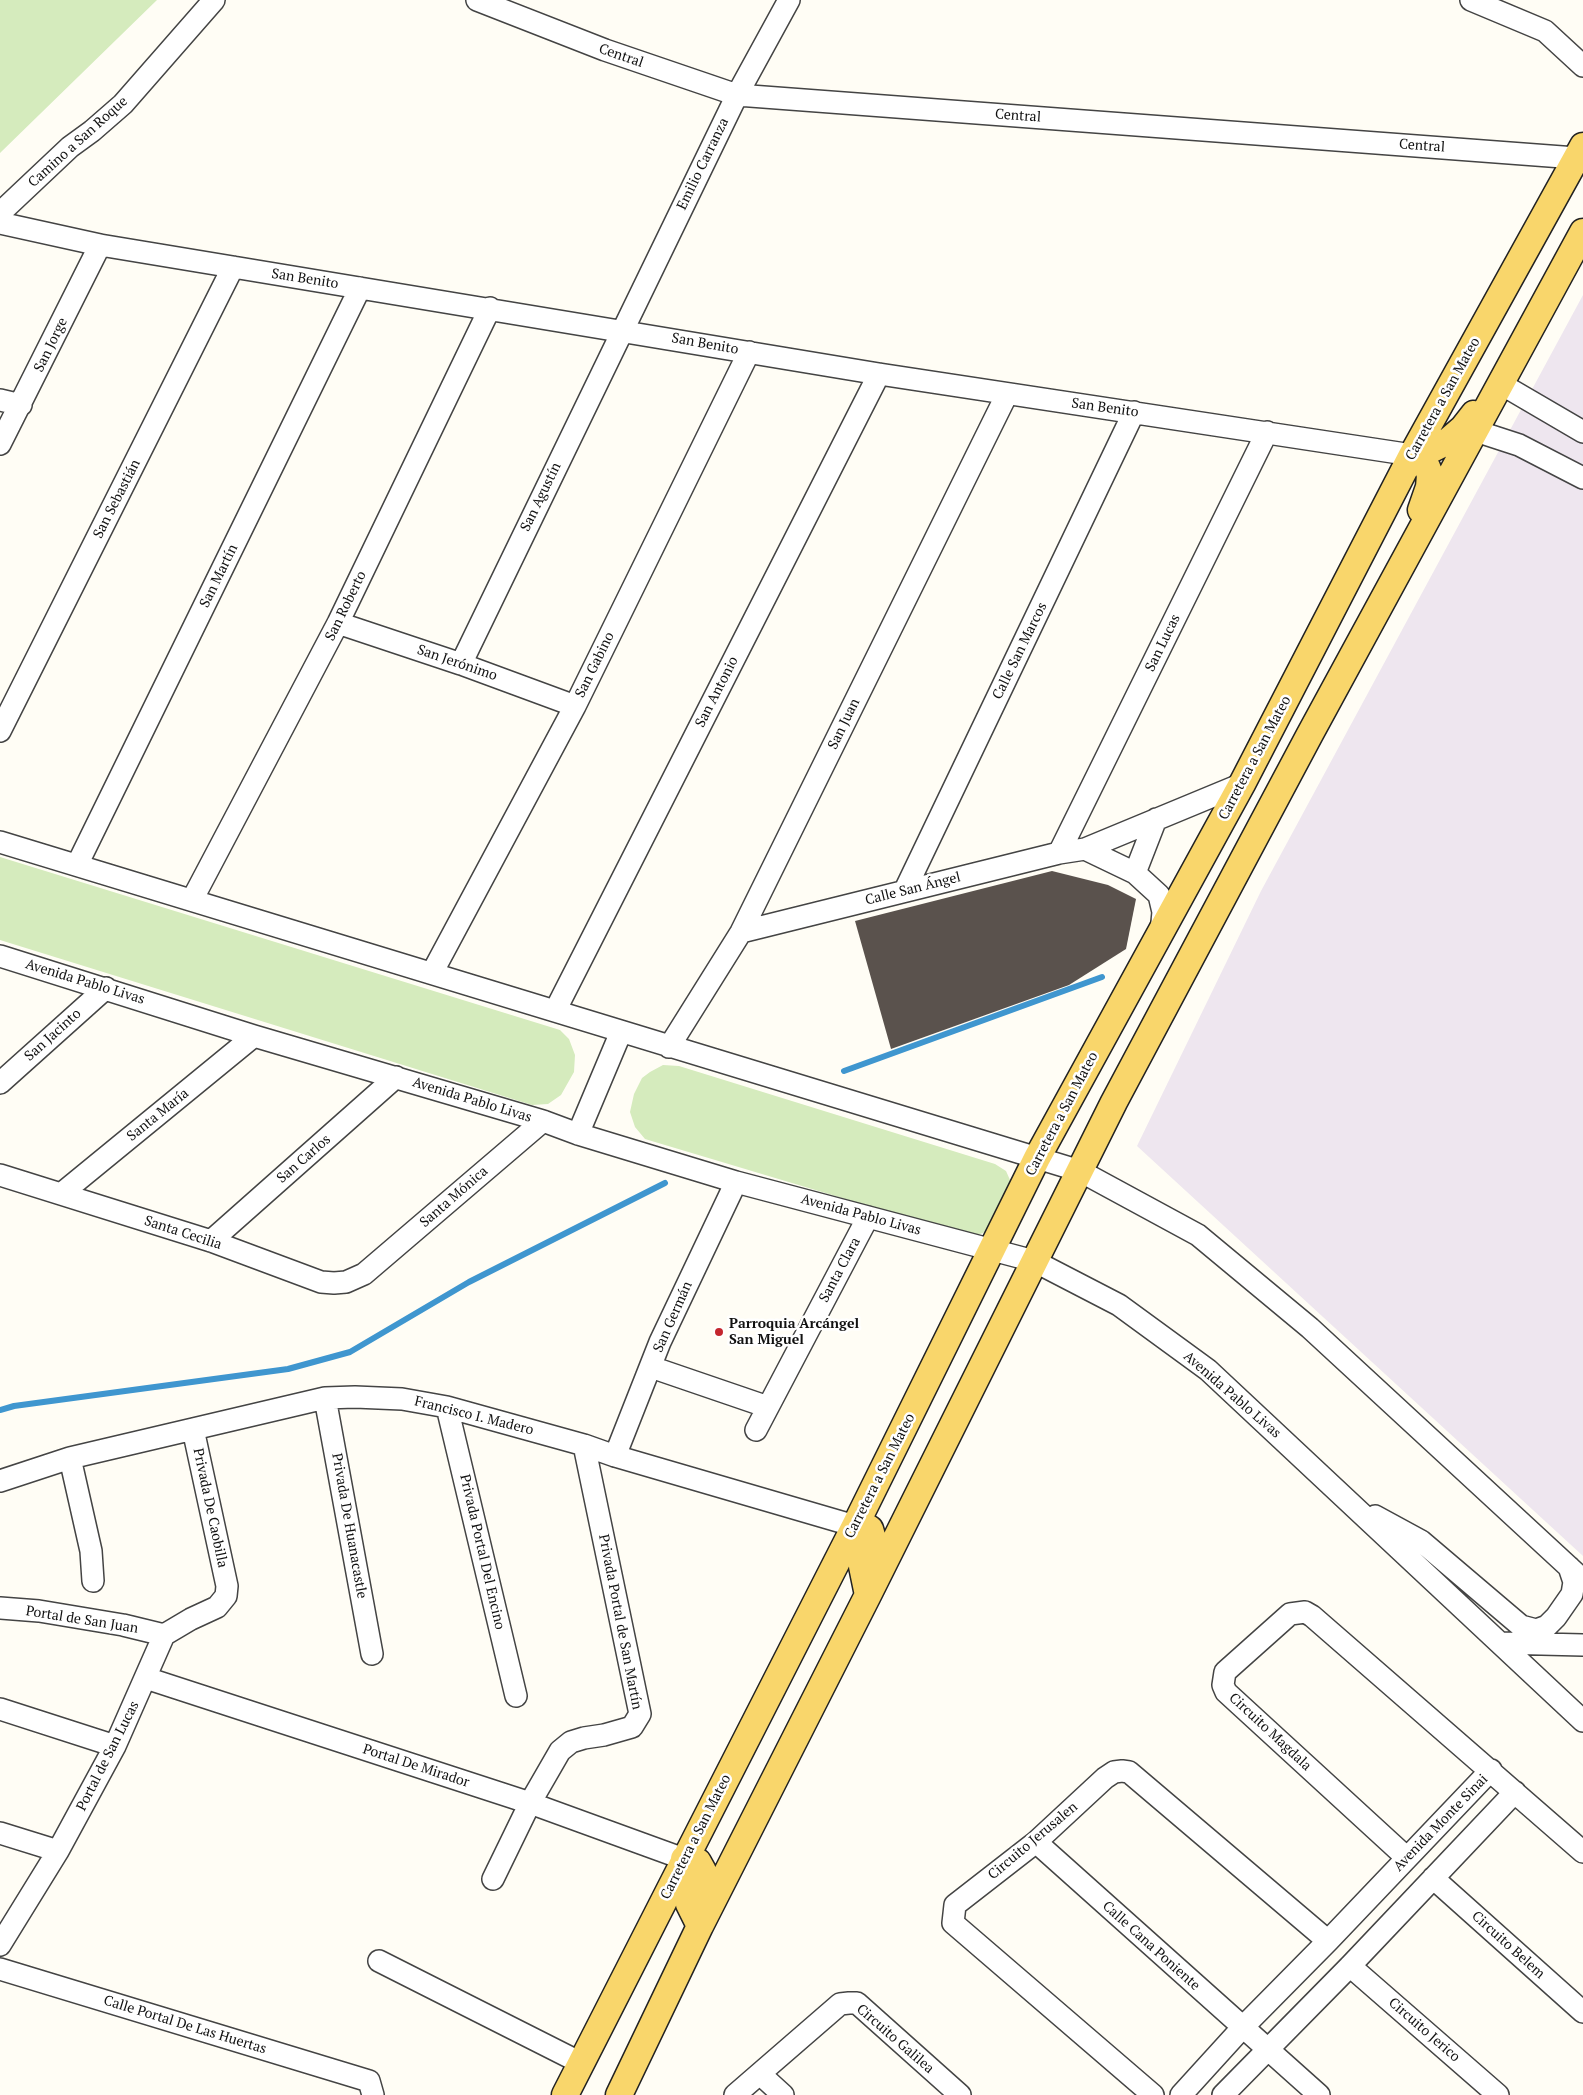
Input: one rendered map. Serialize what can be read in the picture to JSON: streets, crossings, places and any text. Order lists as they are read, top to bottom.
{
  "streets": {
    "main road": ["Carretera a San Mateo"],
    "street": [
      "Central",
      "Camino a San Roque",
      "Emilio Carranza",
      "San Benito",
      "San Jorge",
      "San Agustín",
      "San Sebastián",
      "San Martín",
      "San Roberto",
      "San Lucas",
      "Calle San Marcos",
      "San Jerónimo",
      "San Gabino",
      "San Antonio",
      "San Juan",
      "Calle San Ángel",
      "Avenida Pablo Livas",
      "San Jacinto",
      "Santa María",
      "San Carlos",
      "Santa Mónica",
      "Santa Cecilia",
      "Santa Clara",
      "San Germán",
      "Francisco I. Madero",
      "Privada De Caobilla",
      "Privada De Huanacastle",
      "Privada Portal Del Encino",
      "Portal de San Juan",
      "Privada Portal de San Martín",
      "Circuito Magdala",
      "Portal de San Lucas",
      "Portal De Mirador",
      "Avenida Monte Sinai",
      "Circuito Jerusalen",
      "Circuito Belem",
      "Calle Cana Poniente",
      "Calle Portal De Las Huertas",
      "Circuito Jerico",
      "Circuito Galilea"
    ]
  },
  "crossings": [
    ["Central", "Emilio Carranza"],
    ["Central", "Carretera a San Mateo"],
    ["Emilio Carranza", "San Benito"],
    ["Emilio Carranza", "San Agustín"],
    ["San Benito", "San Jorge"],
    ["San Benito", "Carretera a San Mateo"],
    ["San Benito", "San Agustín"],
    ["San Benito", "San Sebastián"],
    ["San Benito", "San Martín"],
    ["San Benito", "San Roberto"],
    ["San Benito", "San Lucas"],
    ["San Benito", "Calle San Marcos"],
    ["San Benito", "San Gabino"],
    ["San Benito", "San Antonio"],
    ["San Benito", "San Juan"],
    ["Carretera a San Mateo", "Calle San Ángel"],
    ["Carretera a San Mateo", "Avenida Pablo Livas"],
    ["Carretera a San Mateo", "Francisco I. Madero"],
    ["Carretera a San Mateo", "Portal De Mirador"],
    ["San Agustín", "San Jerónimo"],
    ["San Roberto", "San Jerónimo"],
    ["San Lucas", "Calle San Ángel"],
    ["Calle San Marcos", "Calle San Ángel"],
    ["San Jerónimo", "San Gabino"],
    ["San Juan", "Calle San Ángel"],
    ["Avenida Pablo Livas", "San Jacinto"],
    ["Avenida Pablo Livas", "Santa María"],
    ["Avenida Pablo Livas", "San Carlos"],
    ["Avenida Pablo Livas", "Santa Mónica"],
    ["Avenida Pablo Livas", "Santa Clara"],
    ["Avenida Pablo Livas", "San Germán"],
    ["Santa María", "Santa Cecilia"],
    ["San Carlos", "Santa Cecilia"],
    ["Santa Mónica", "Santa Cecilia"],
    ["Santa Clara", "San Germán"],
    ["Francisco I. Madero", "Privada De Caobilla"],
    ["Francisco I. Madero", "Privada De Huanacastle"],
    ["Francisco I. Madero", "Privada Portal Del Encino"],
    ["Francisco I. Madero", "Privada Portal de San Martín"],
    ["Privada De Caobilla", "Portal de San Juan"],
    ["Privada De Caobilla", "Portal de San Lucas"],
    ["Portal de San Juan", "Portal de San Lucas"],
    ["Privada Portal de San Martín", "Portal De Mirador"],
    ["Circuito Magdala", "Avenida Monte Sinai"],
    ["Portal de San Lucas", "Portal De Mirador"],
    ["Avenida Monte Sinai", "Circuito Jerusalen"],
    ["Avenida Monte Sinai", "Calle Cana Poniente"],
    ["Circuito Jerusalen", "Calle Cana Poniente"]
  ],
  "places": ["Parroquia Arcángel San Miguel"]
}
